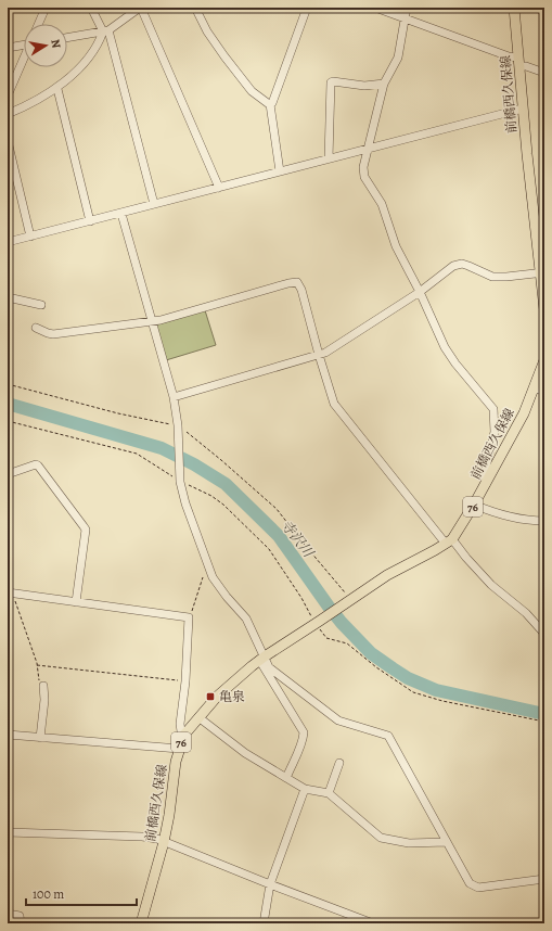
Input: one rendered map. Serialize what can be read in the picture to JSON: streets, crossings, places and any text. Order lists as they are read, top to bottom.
{
  "streets": {
    "main road": ["前橋西久保線", "76"]
  },
  "crossings": [
    ["前橋西久保線", "76"]
  ],
  "water": ["寺沢川"],
  "places": {
    "transit": ["亀泉"]
  },
  "scale_bar": "100 m",
  "north": "right"
}
